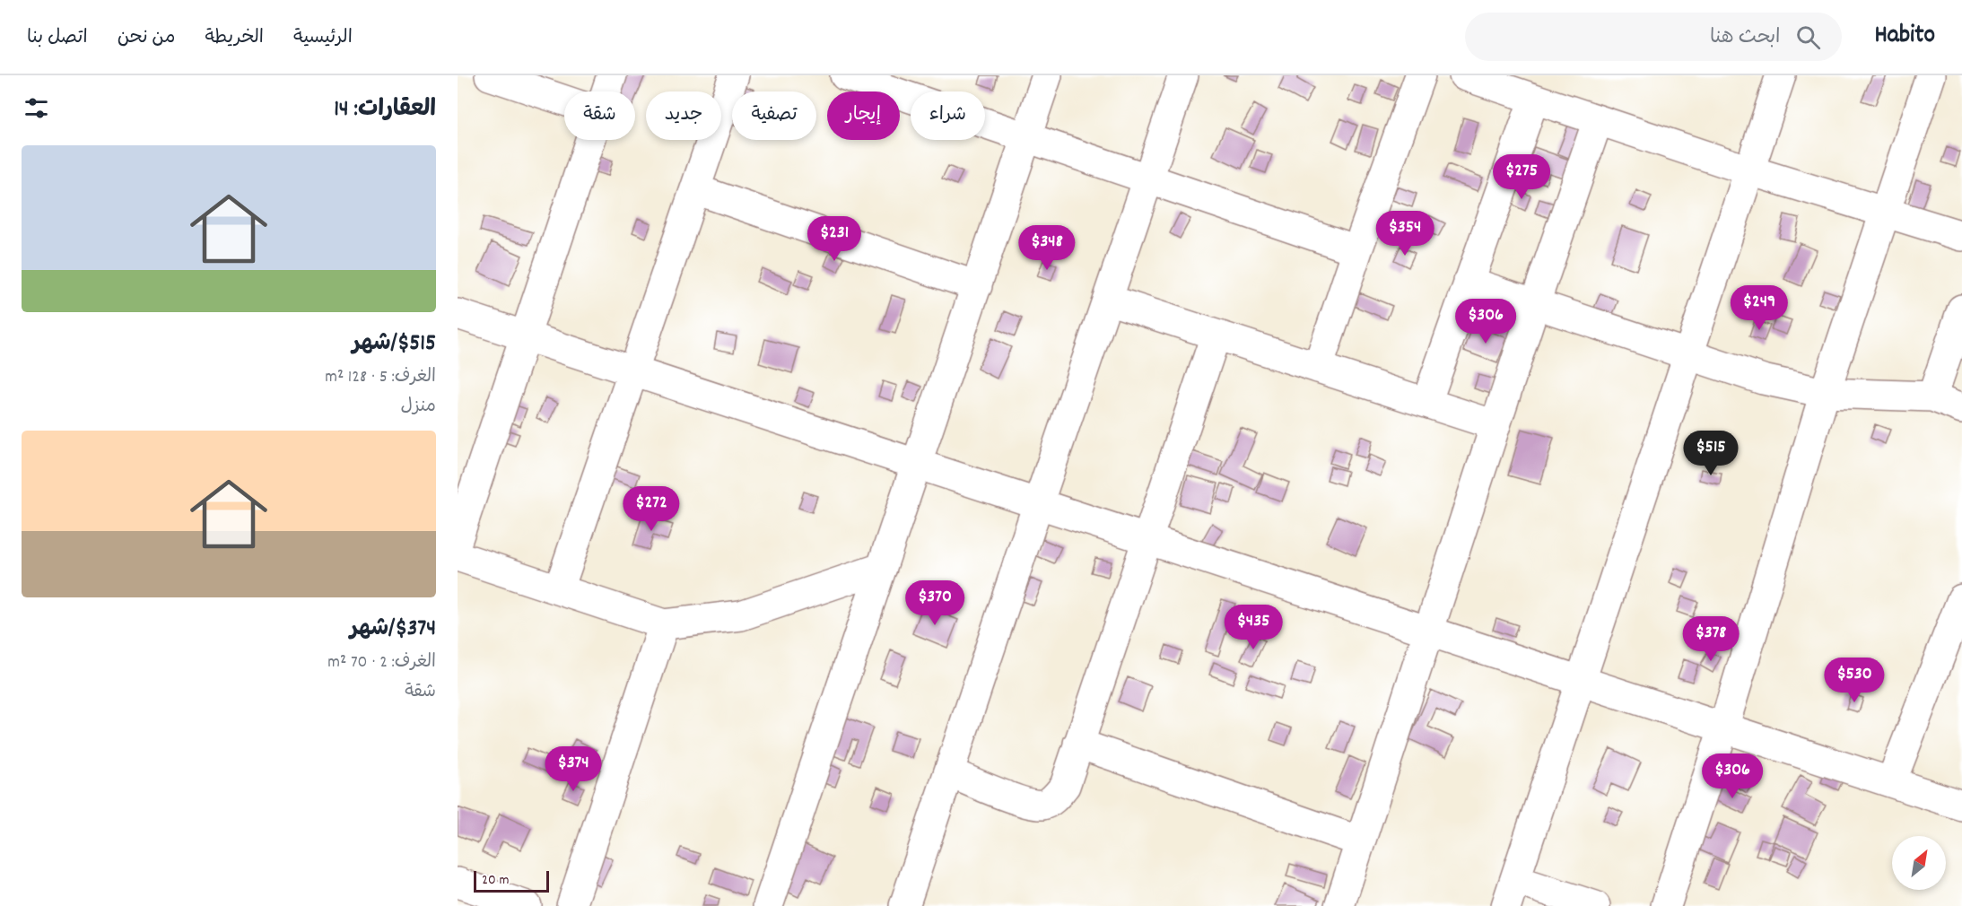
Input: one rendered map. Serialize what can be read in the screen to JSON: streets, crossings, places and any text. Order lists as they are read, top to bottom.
{
  "scale_bar": "20 m",
  "north": "top right",
  "page": {
    "header": "Habito",
    "search": "ابحث هنا",
    "nav": [
      "الرئيسية",
      "الخريطة",
      "من نحن",
      "اتصل بنا"
    ],
    "heading": "العقارات: 14",
    "chip": [
      "شراء",
      "إيجار",
      "تصفية",
      "جديد",
      "شقة"
    ],
    "list": [
      {
        "name": "$515/شهر",
        "note": "الغرف: 5 · 128 m² · منزل"
      },
      {
        "name": "$374/شهر",
        "note": "الغرف: 2 · 70 m² · شقة"
      }
    ],
    "price": [
      "$275",
      "$354",
      "$231",
      "$348",
      "$249",
      "$306",
      "$515",
      "$272",
      "$370",
      "$435",
      "$378",
      "$530",
      "$374",
      "$306"
    ],
    "scale": "20 m"
  }
}
